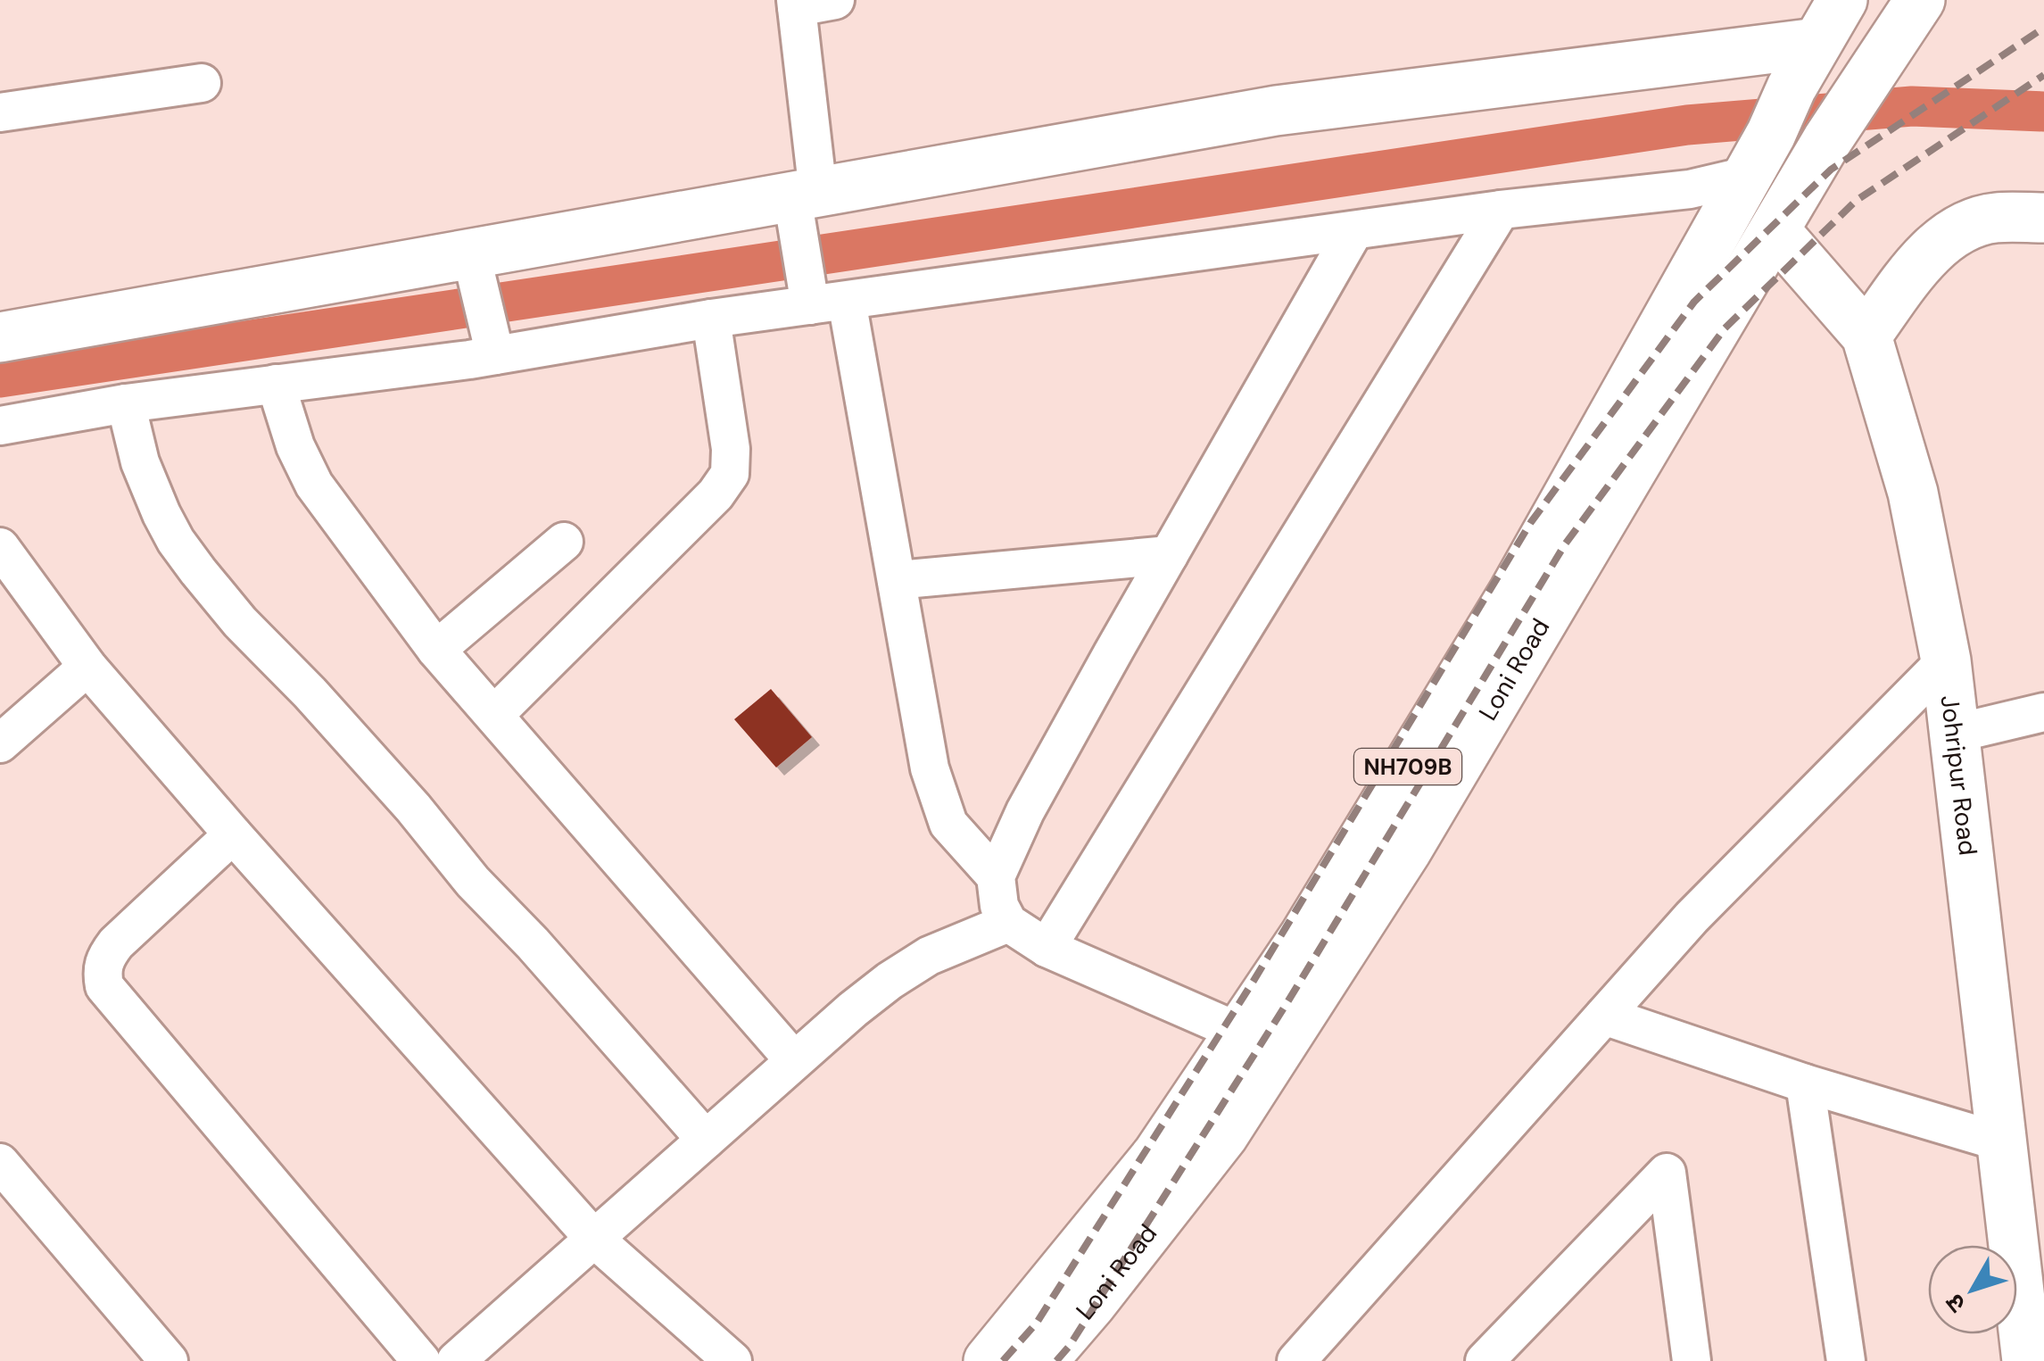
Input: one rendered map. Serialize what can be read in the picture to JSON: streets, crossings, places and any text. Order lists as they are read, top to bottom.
{
  "streets": {
    "main road": ["Loni Road", "NH709B", "Johripur Road"]
  },
  "crossings": [
    ["Loni Road", "Johripur Road"]
  ],
  "north": "bottom left"
}
